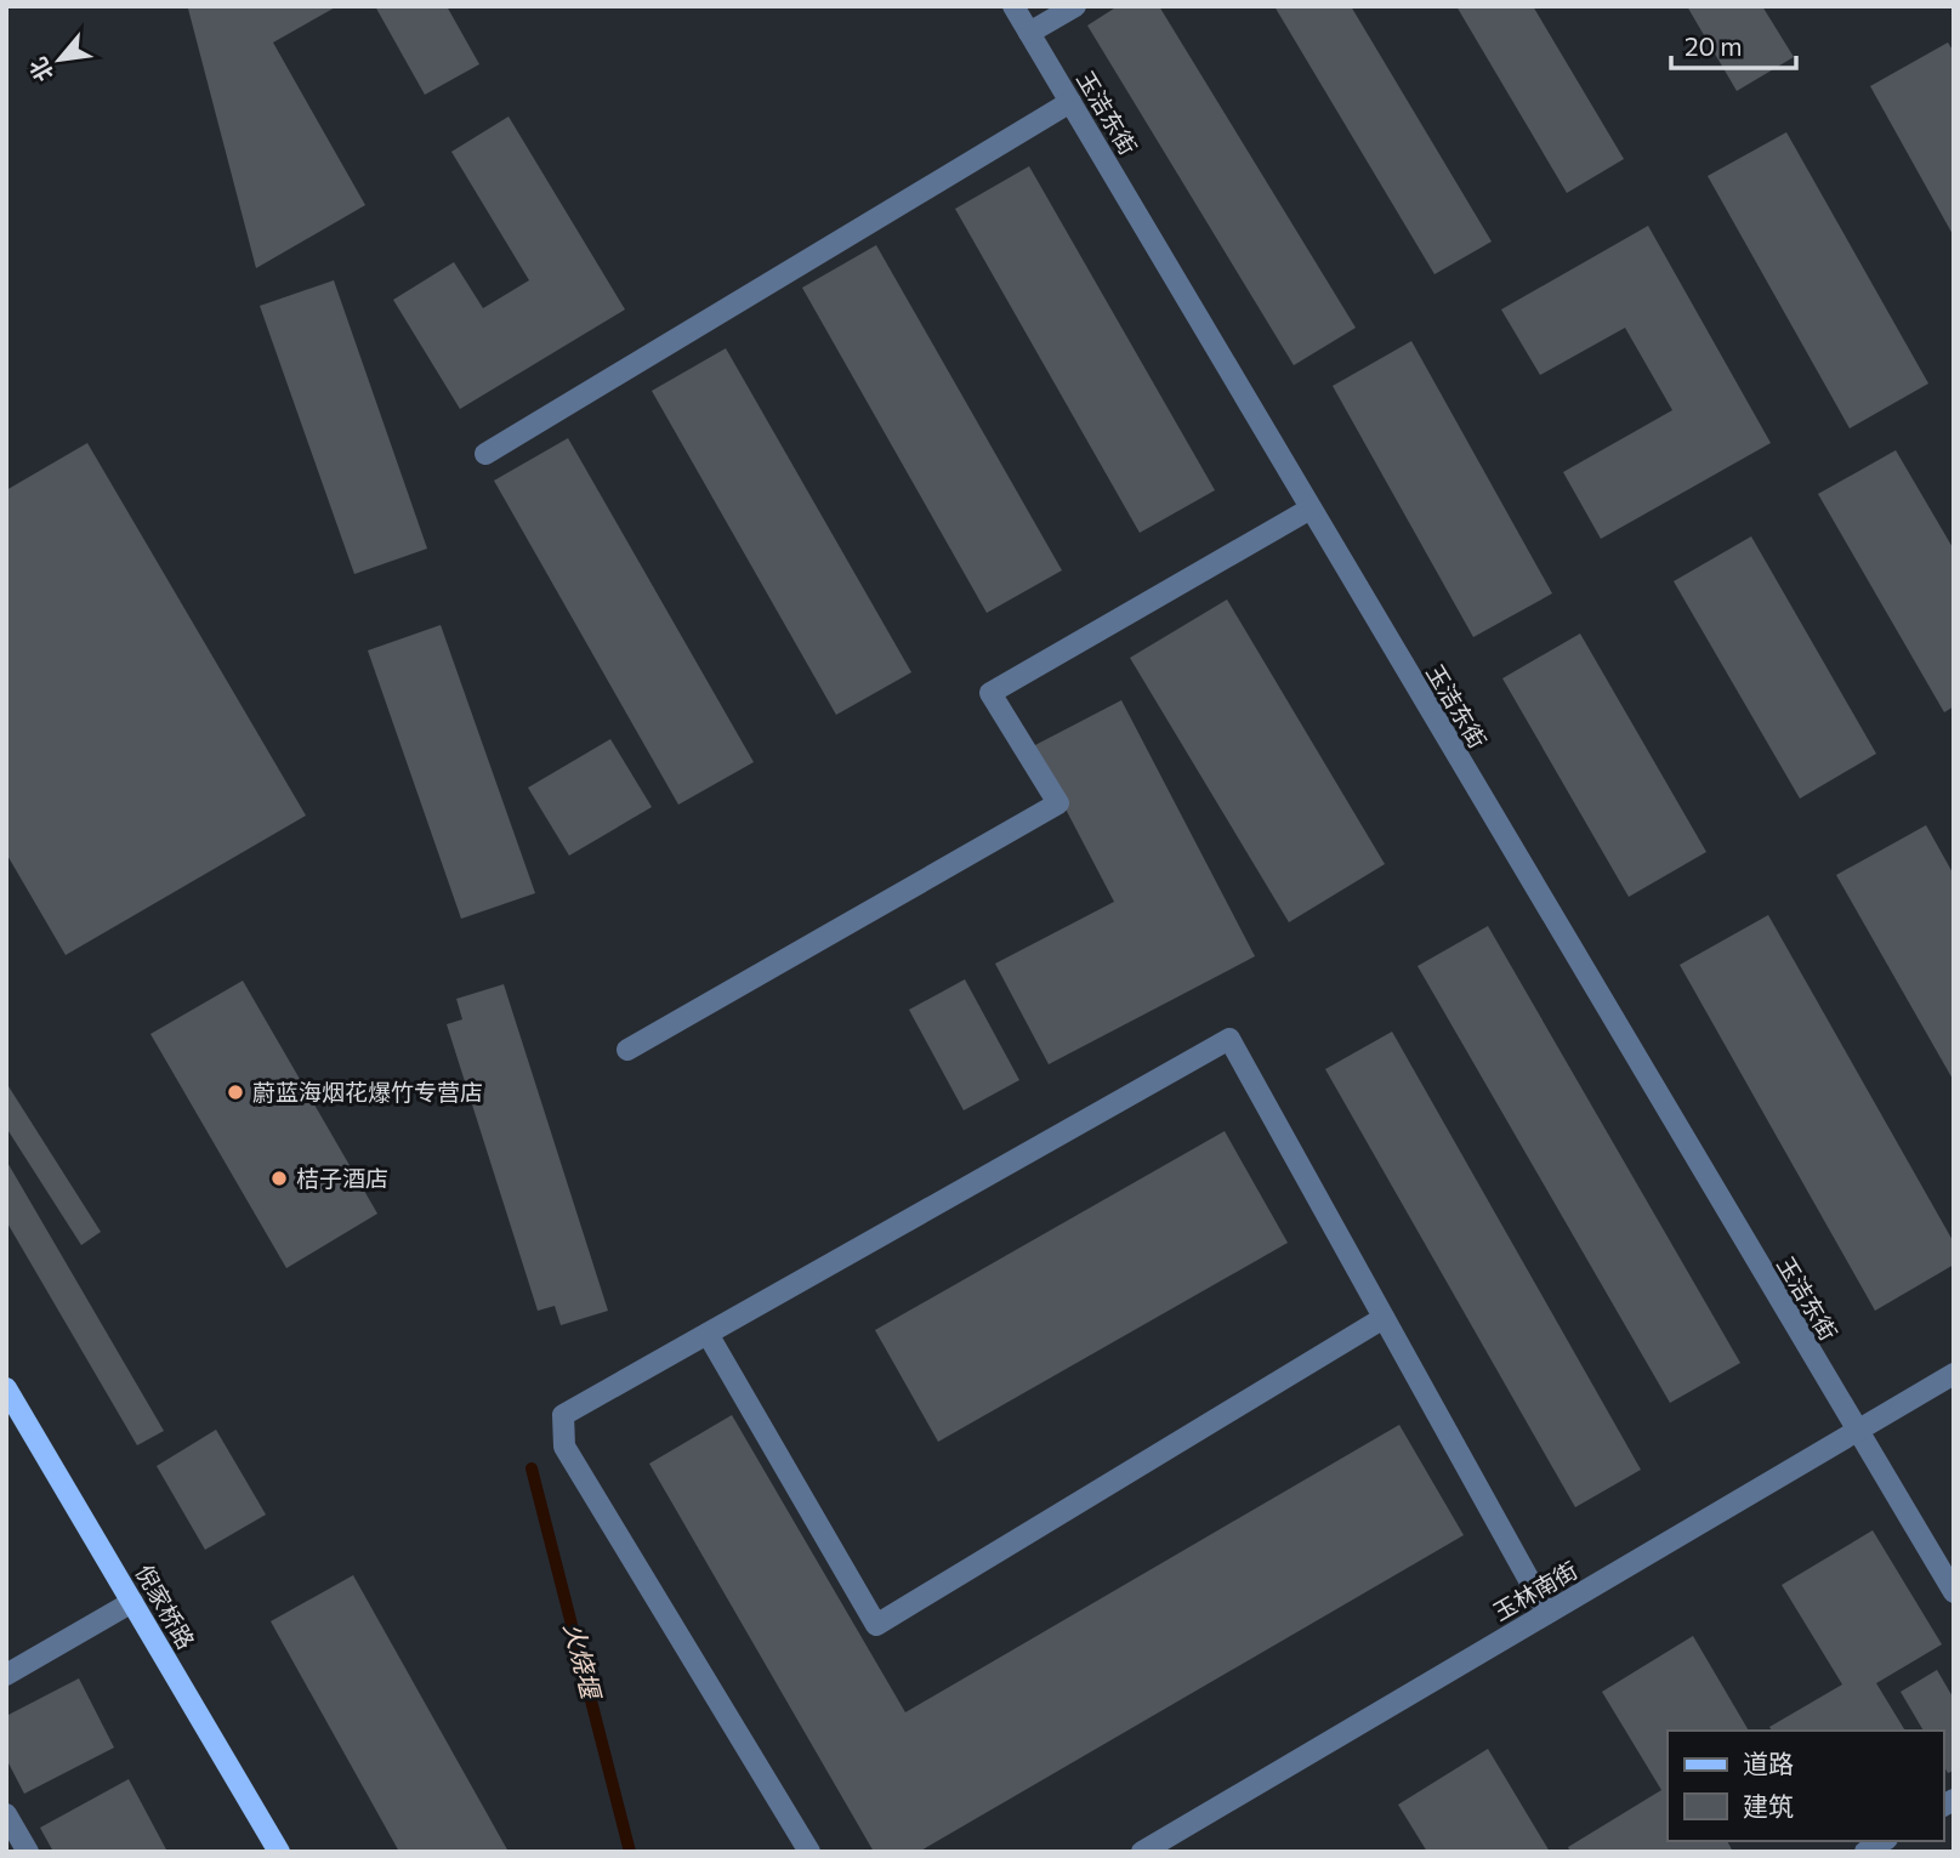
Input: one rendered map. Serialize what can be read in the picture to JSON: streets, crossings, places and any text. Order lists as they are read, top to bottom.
{
  "streets": {
    "main road": ["倪家桥路"],
    "street": ["玉洁东街", "玉林南街"]
  },
  "crossings": [
    ["玉洁东街", "玉林南街"]
  ],
  "water": ["火烧堰"],
  "places": ["蔚蓝海烟花爆竹专营店", "桔子酒店"],
  "legend": ["道路", "建筑"],
  "scale_bar": "20 m",
  "north": "bottom left"
}
